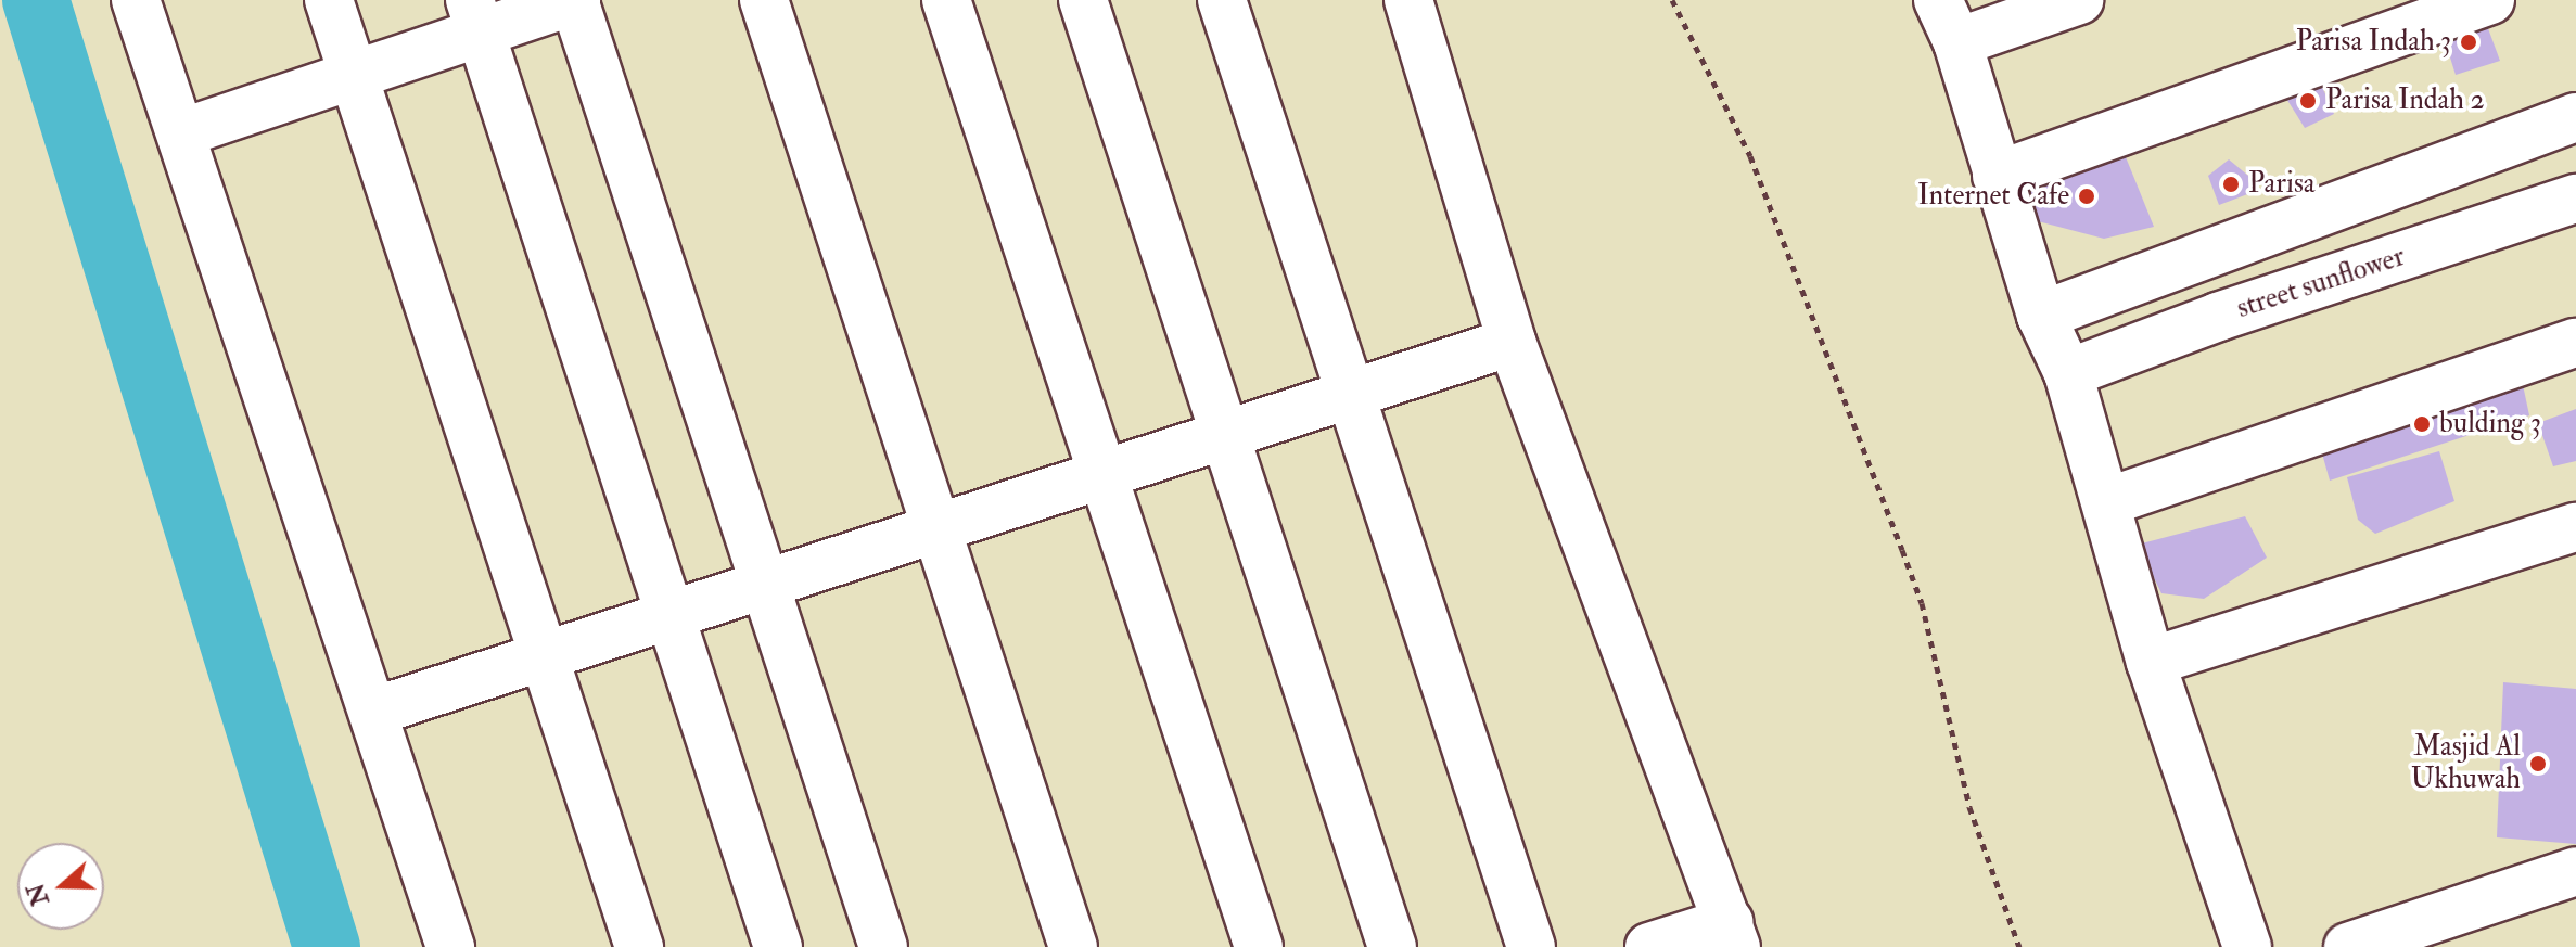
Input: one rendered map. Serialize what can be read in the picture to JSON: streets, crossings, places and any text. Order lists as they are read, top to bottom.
{
  "streets": {
    "street": ["street sunflower"]
  },
  "places": [
    "Parisa Indah 3",
    "Parisa Indah 2",
    "Parisa",
    "Internet Cafe",
    "bulding 3",
    "Masjid Al Ukhuwah"
  ],
  "north": "left"
}
